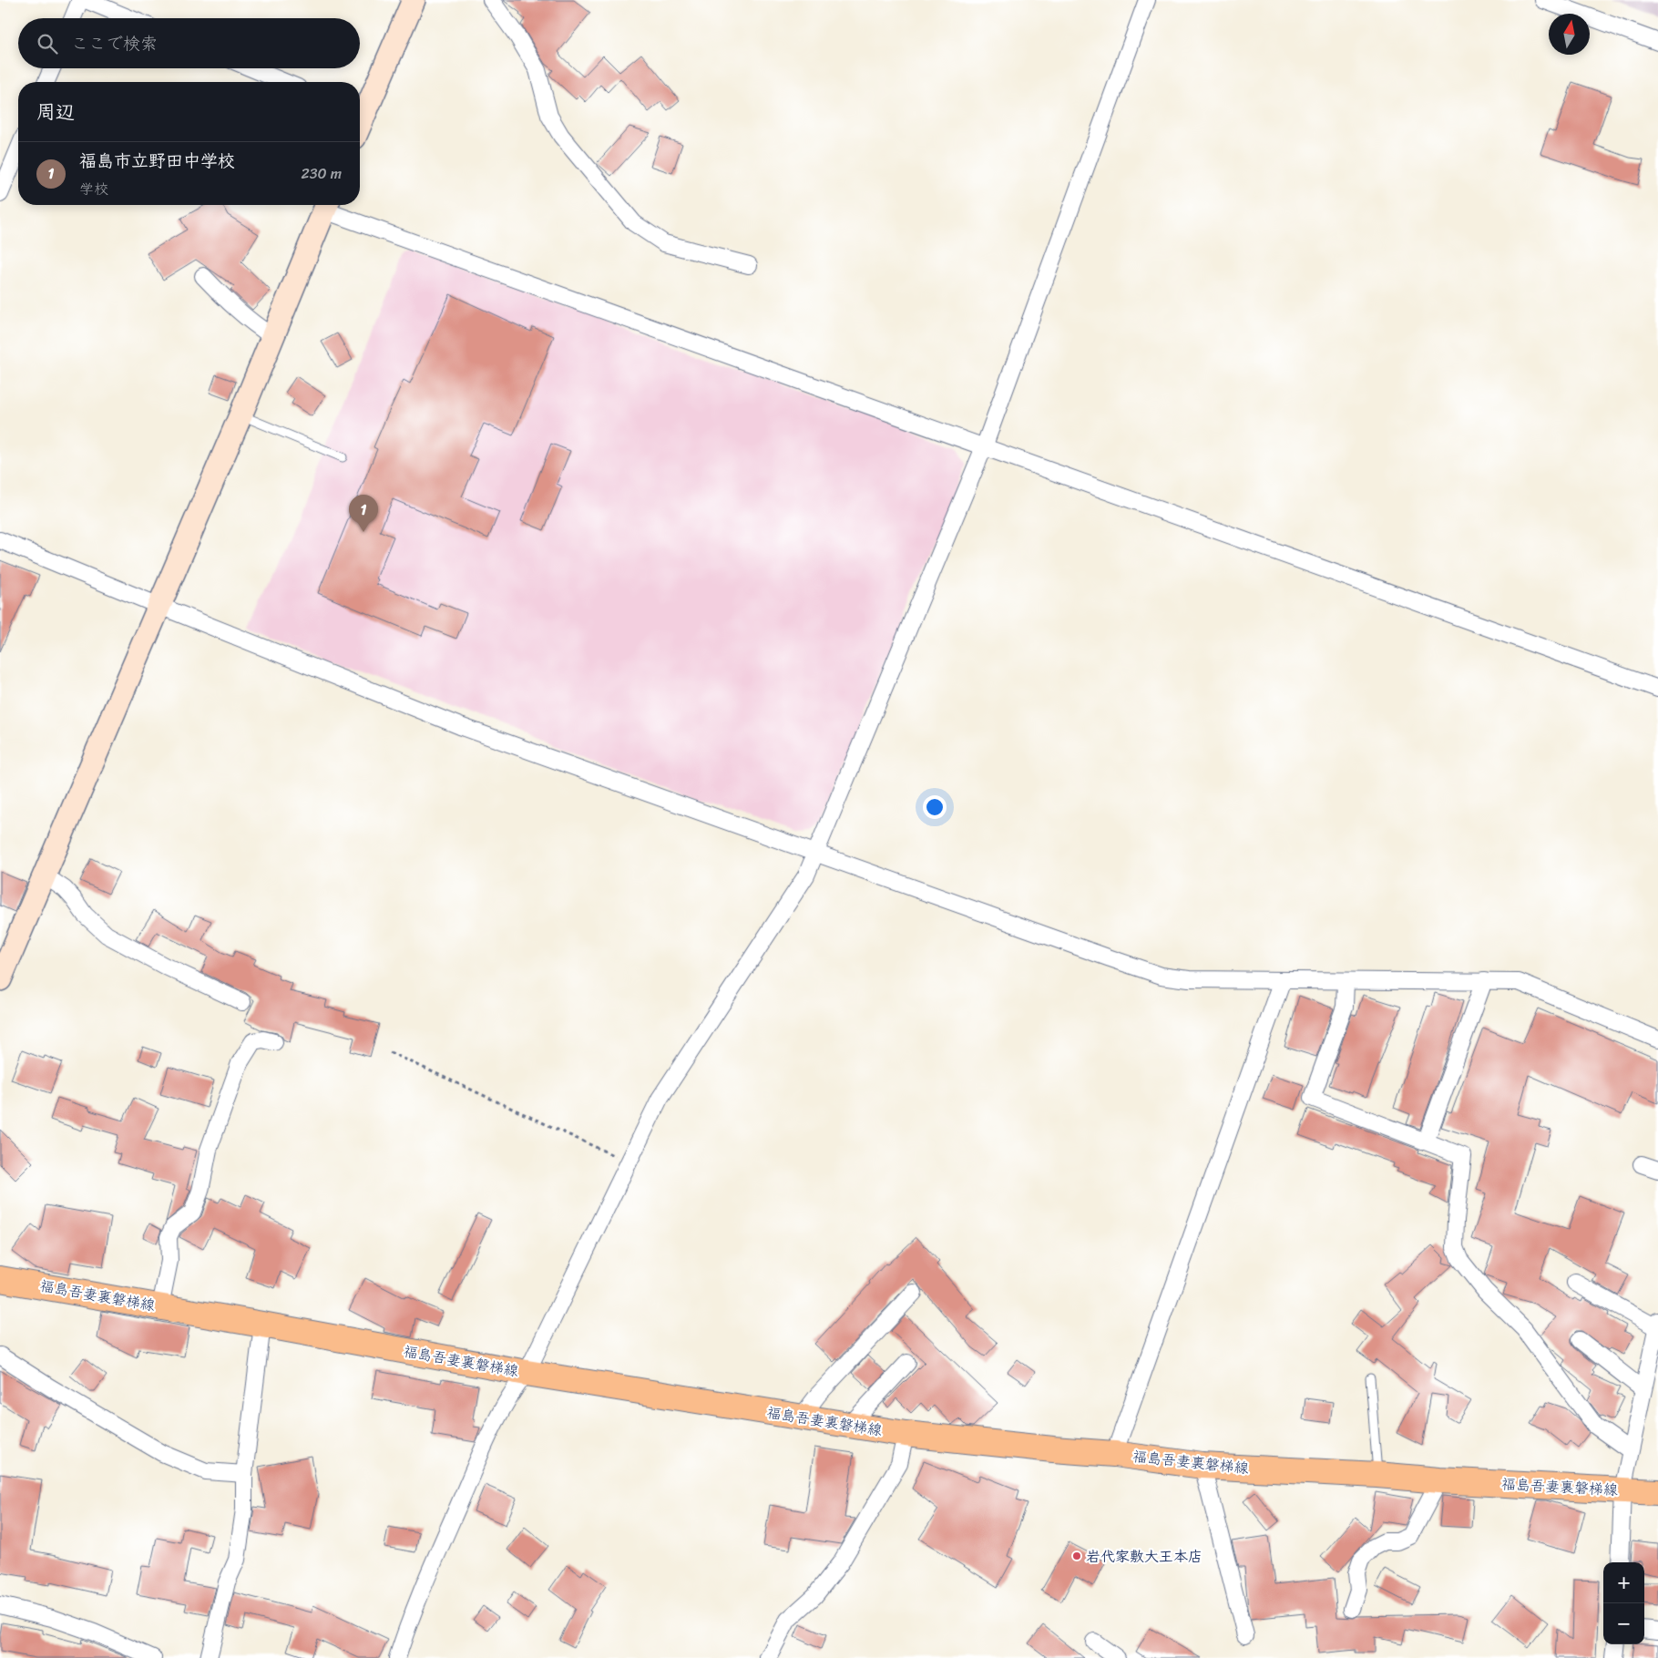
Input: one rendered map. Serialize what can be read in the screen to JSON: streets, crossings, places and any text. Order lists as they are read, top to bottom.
{
  "streets": {
    "main road": ["福島吾妻裏磐梯線"]
  },
  "places": ["岩代家敷大王本店"],
  "north": "top",
  "page": {
    "search": "ここで検索",
    "heading": "周辺",
    "list": [
      {
        "mark": "1",
        "name": "福島市立野田中学校",
        "note": "学校",
        "value": "230 m"
      }
    ],
    "pins": "1",
    "map_buttons": ["+", "−"]
  }
}
